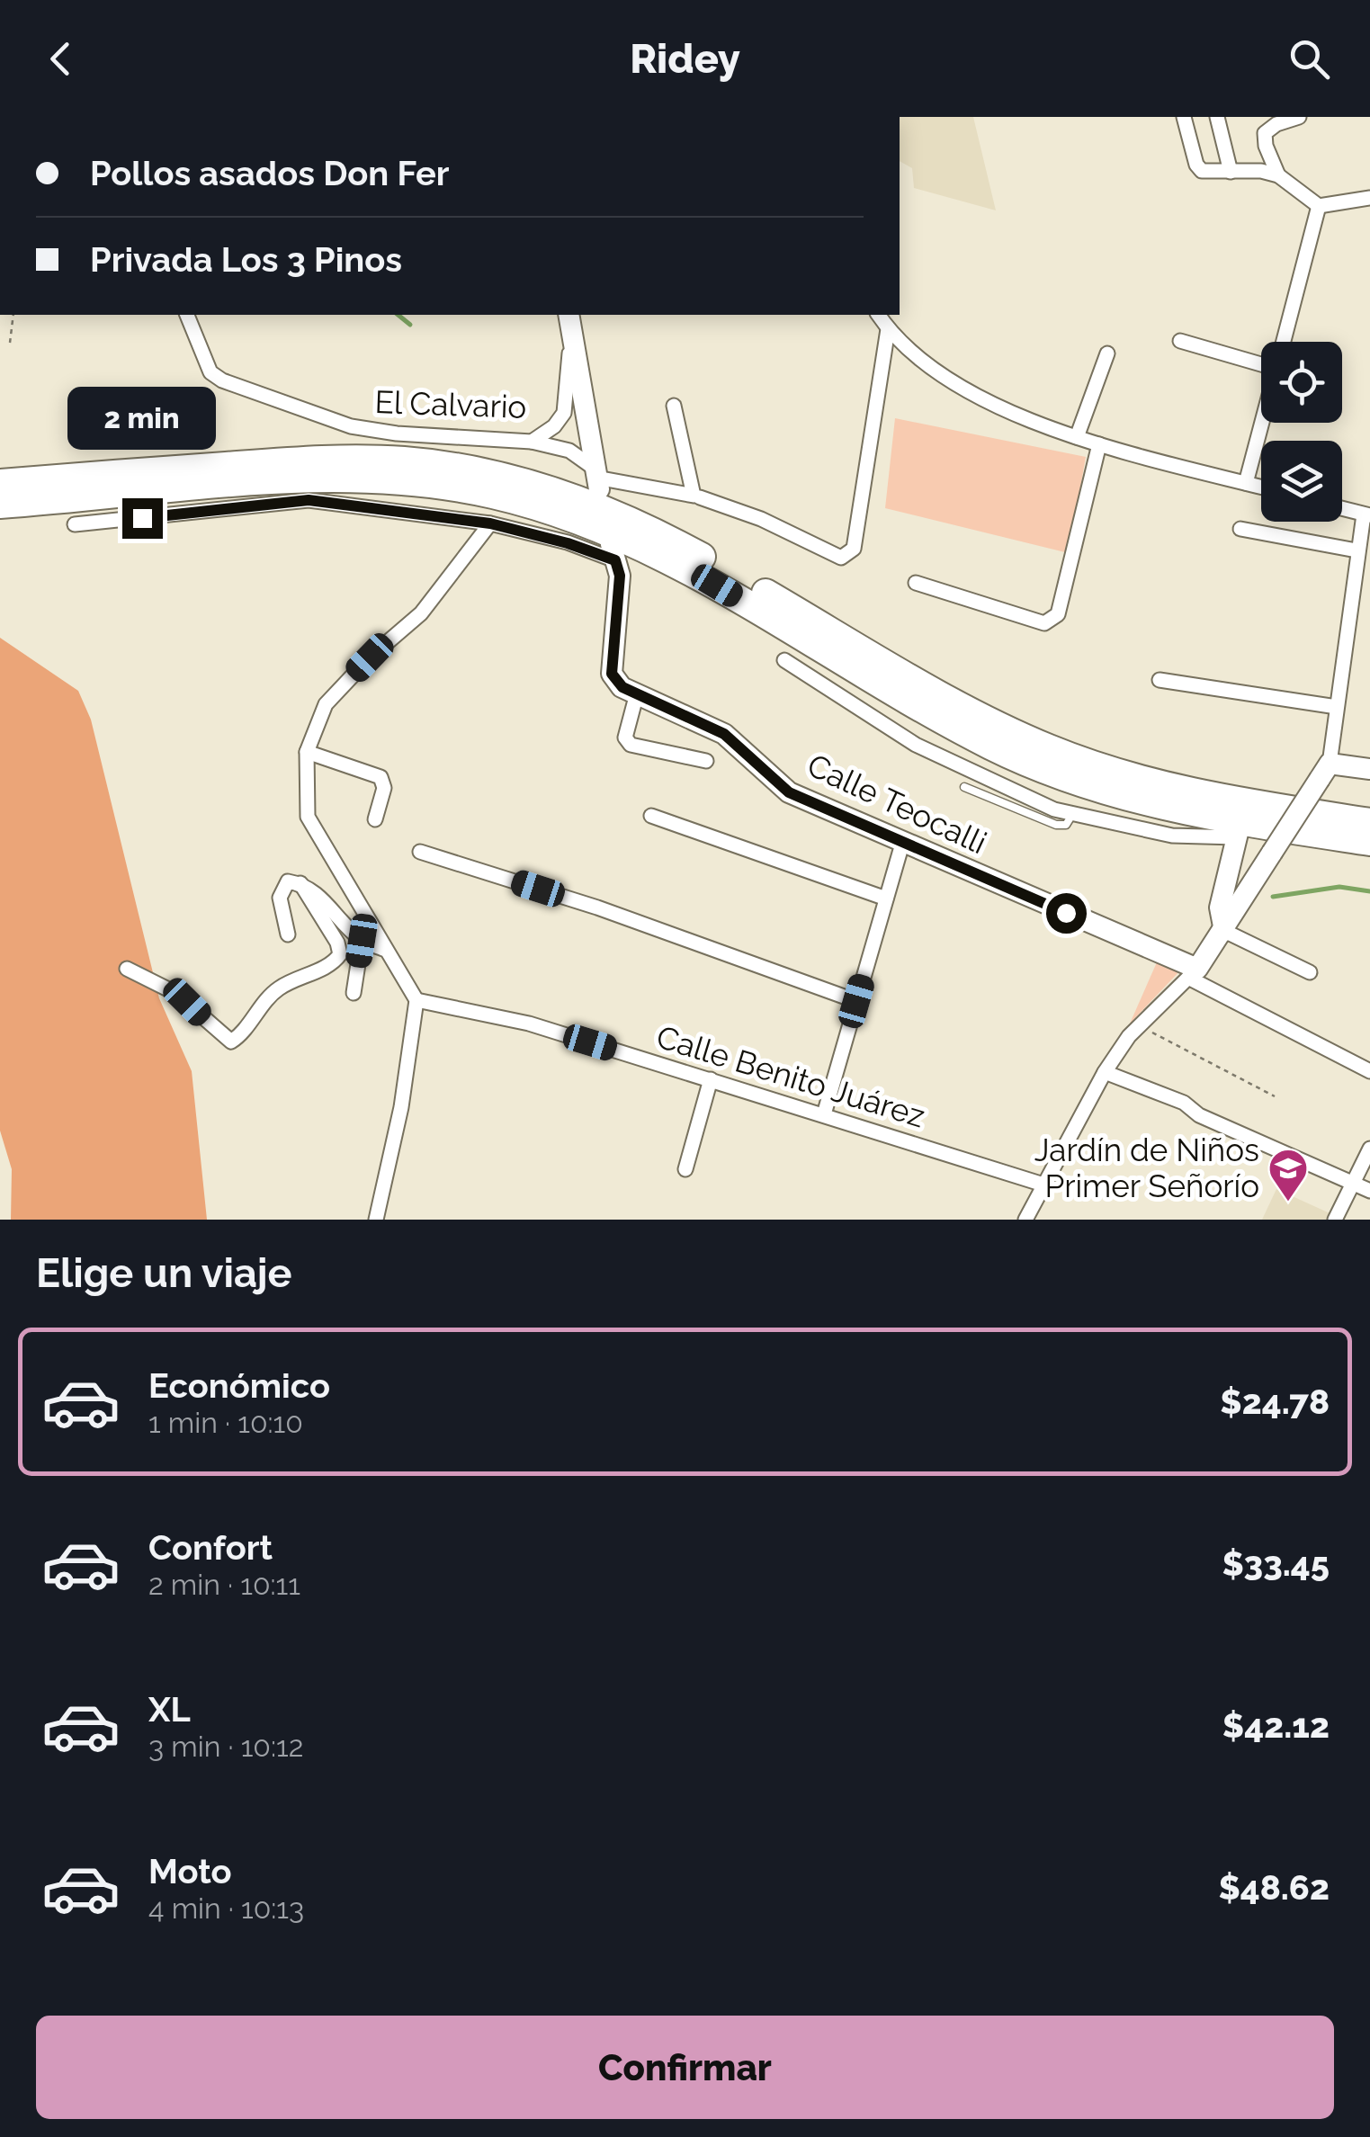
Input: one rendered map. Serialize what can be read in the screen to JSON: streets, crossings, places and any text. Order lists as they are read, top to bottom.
{
  "streets": {
    "street": ["El Calvario", "Calle Teocalli", "Calle Benito Juárez"]
  },
  "places": {
    "school or university": ["Jardín de Niños Primer Señorío"]
  },
  "page": {
    "header": "Ridey",
    "banner": ["Pollos asados Don Fer", "Privada Los 3 Pinos"],
    "bubble": "2 min",
    "heading": "Elige un viaje",
    "list": [
      {
        "name": "Económico",
        "note": "1 min · 10:10",
        "value": "$24.78"
      },
      {
        "name": "Confort",
        "note": "2 min · 10:11",
        "value": "$33.45"
      },
      {
        "name": "XL",
        "note": "3 min · 10:12",
        "value": "$42.12"
      },
      {
        "name": "Moto",
        "note": "4 min · 10:13",
        "value": "$48.62"
      }
    ],
    "buttons": "Confirmar"
  }
}
